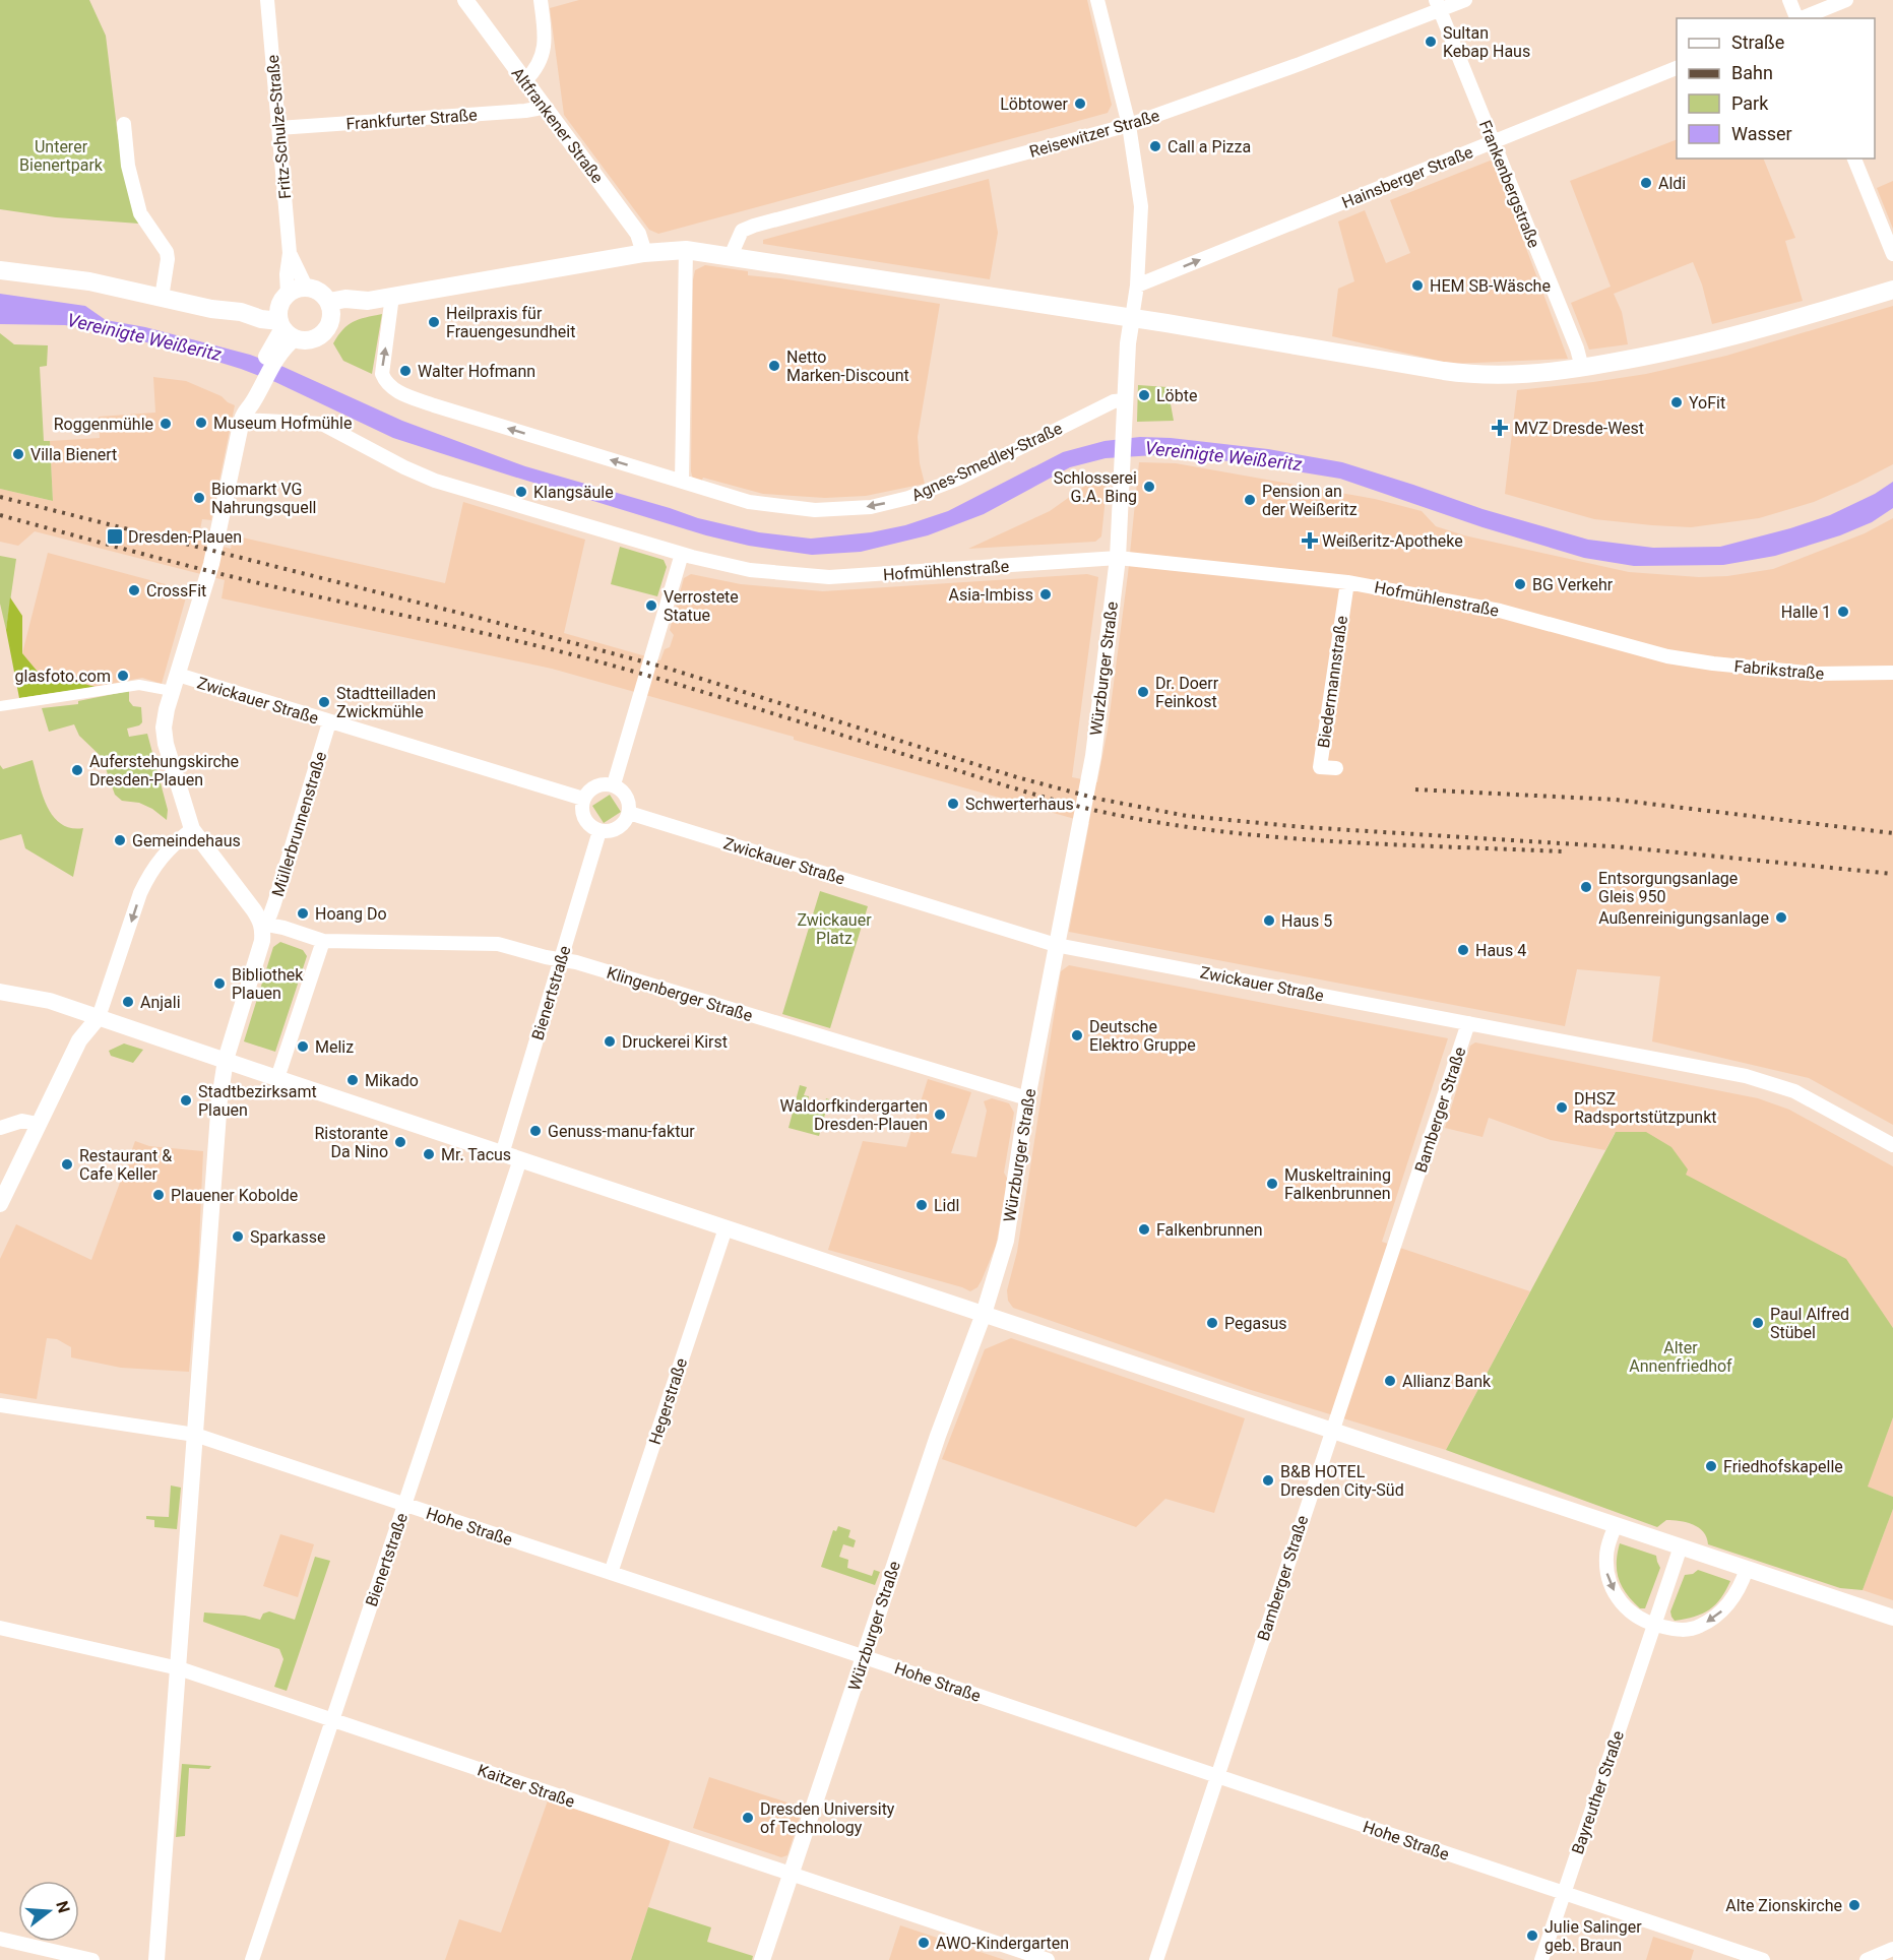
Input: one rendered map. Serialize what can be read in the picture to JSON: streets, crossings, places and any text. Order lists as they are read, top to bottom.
{
  "streets": {
    "street": [
      "Frankfurter Straße",
      "Altfrankener Straße",
      "Fritz-Schulze-Straße",
      "Reisewitzer Straße",
      "Hainsberger Straße",
      "Frankenbergstraße",
      "Agnes-Smedley-Straße",
      "Hofmühlenstraße",
      "Würzburger Straße",
      "Fabrikstraße",
      "Biedermannstraße",
      "Zwickauer Straße",
      "Müllerbrunnenstraße",
      "Bienertstraße",
      "Klingenberger Straße",
      "Bamberger Straße",
      "Hegerstraße",
      "Hohe Straße",
      "Kaitzer Straße",
      "Bayreuther Straße"
    ]
  },
  "crossings": [
    ["Frankfurter Straße", "Altfrankener Straße"],
    ["Frankfurter Straße", "Fritz-Schulze-Straße"],
    ["Reisewitzer Straße", "Frankenbergstraße"],
    ["Hainsberger Straße", "Frankenbergstraße"],
    ["Agnes-Smedley-Straße", "Würzburger Straße"],
    ["Hofmühlenstraße", "Würzburger Straße"],
    ["Hofmühlenstraße", "Fabrikstraße"],
    ["Hofmühlenstraße", "Biedermannstraße"],
    ["Würzburger Straße", "Zwickauer Straße"],
    ["Würzburger Straße", "Klingenberger Straße"],
    ["Würzburger Straße", "Hohe Straße"],
    ["Würzburger Straße", "Kaitzer Straße"],
    ["Zwickauer Straße", "Müllerbrunnenstraße"],
    ["Zwickauer Straße", "Bienertstraße"],
    ["Zwickauer Straße", "Bamberger Straße"],
    ["Müllerbrunnenstraße", "Klingenberger Straße"],
    ["Bienertstraße", "Klingenberger Straße"],
    ["Bienertstraße", "Hohe Straße"],
    ["Bienertstraße", "Kaitzer Straße"],
    ["Bamberger Straße", "Hohe Straße"],
    ["Hegerstraße", "Hohe Straße"],
    ["Hohe Straße", "Bayreuther Straße"]
  ],
  "one_way": ["Hainsberger Straße", "Agnes-Smedley-Straße"],
  "water": ["Vereinigte Weißeritz"],
  "parks": ["Unterer Bienertpark", "Zwickauer Platz", "Alter Annenfriedhof"],
  "places": {
    "other": [
      "Sultan Kebap Haus",
      "Löbtower",
      "Call a Pizza",
      "Aldi",
      "HEM SB-Wäsche",
      "Heilpraxis für Frauengesundheit",
      "Netto Marken-Discount",
      "Walter Hofmann",
      "Löbte",
      "YoFit",
      "Museum Hofmühle",
      "Roggenmühle",
      "Villa Bienert",
      "Schlosserei G.A. Bing",
      "Klangsäule",
      "Biomarkt VG Nahrungsquell",
      "Pension an der Weißeritz",
      "BG Verkehr",
      "CrossFit",
      "Asia-Imbiss",
      "Verrostete Statue",
      "Halle 1",
      "glasfoto.com",
      "Dr. Doerr Feinkost",
      "Stadtteilladen Zwickmühle",
      "Auferstehungskirche Dresden-Plauen",
      "Schwerterhaus",
      "Gemeindehaus",
      "Entsorgungsanlage Gleis 950",
      "Hoang Do",
      "Außenreinigungsanlage",
      "Haus 5",
      "Haus 4",
      "Bibliothek Plauen",
      "Anjali",
      "Deutsche Elektro Gruppe",
      "Druckerei Kirst",
      "Meliz",
      "Mikado",
      "Stadtbezirksamt Plauen",
      "DHSZ Radsportstützpunkt",
      "Waldorfkindergarten Dresden-Plauen",
      "Genuss-manu-faktur",
      "Ristorante Da Nino",
      "Mr. Tacus",
      "Restaurant & Cafe Keller",
      "Muskeltraining Falkenbrunnen",
      "Plauener Kobolde",
      "Lidl",
      "Falkenbrunnen",
      "Sparkasse",
      "Pegasus",
      "Paul Alfred Stübel",
      "Allianz Bank",
      "Friedhofskapelle",
      "B&B HOTEL Dresden City-Süd",
      "Dresden University of Technology",
      "Alte Zionskirche",
      "Julie Salinger geb. Braun",
      "AWO-Kindergarten"
    ],
    "health": ["MVZ Dresde-West", "Weißeritz-Apotheke"],
    "transit": ["Dresden-Plauen"]
  },
  "legend": [
    "Straße",
    "Bahn",
    "Park",
    "Wasser"
  ],
  "north": "right"
}
